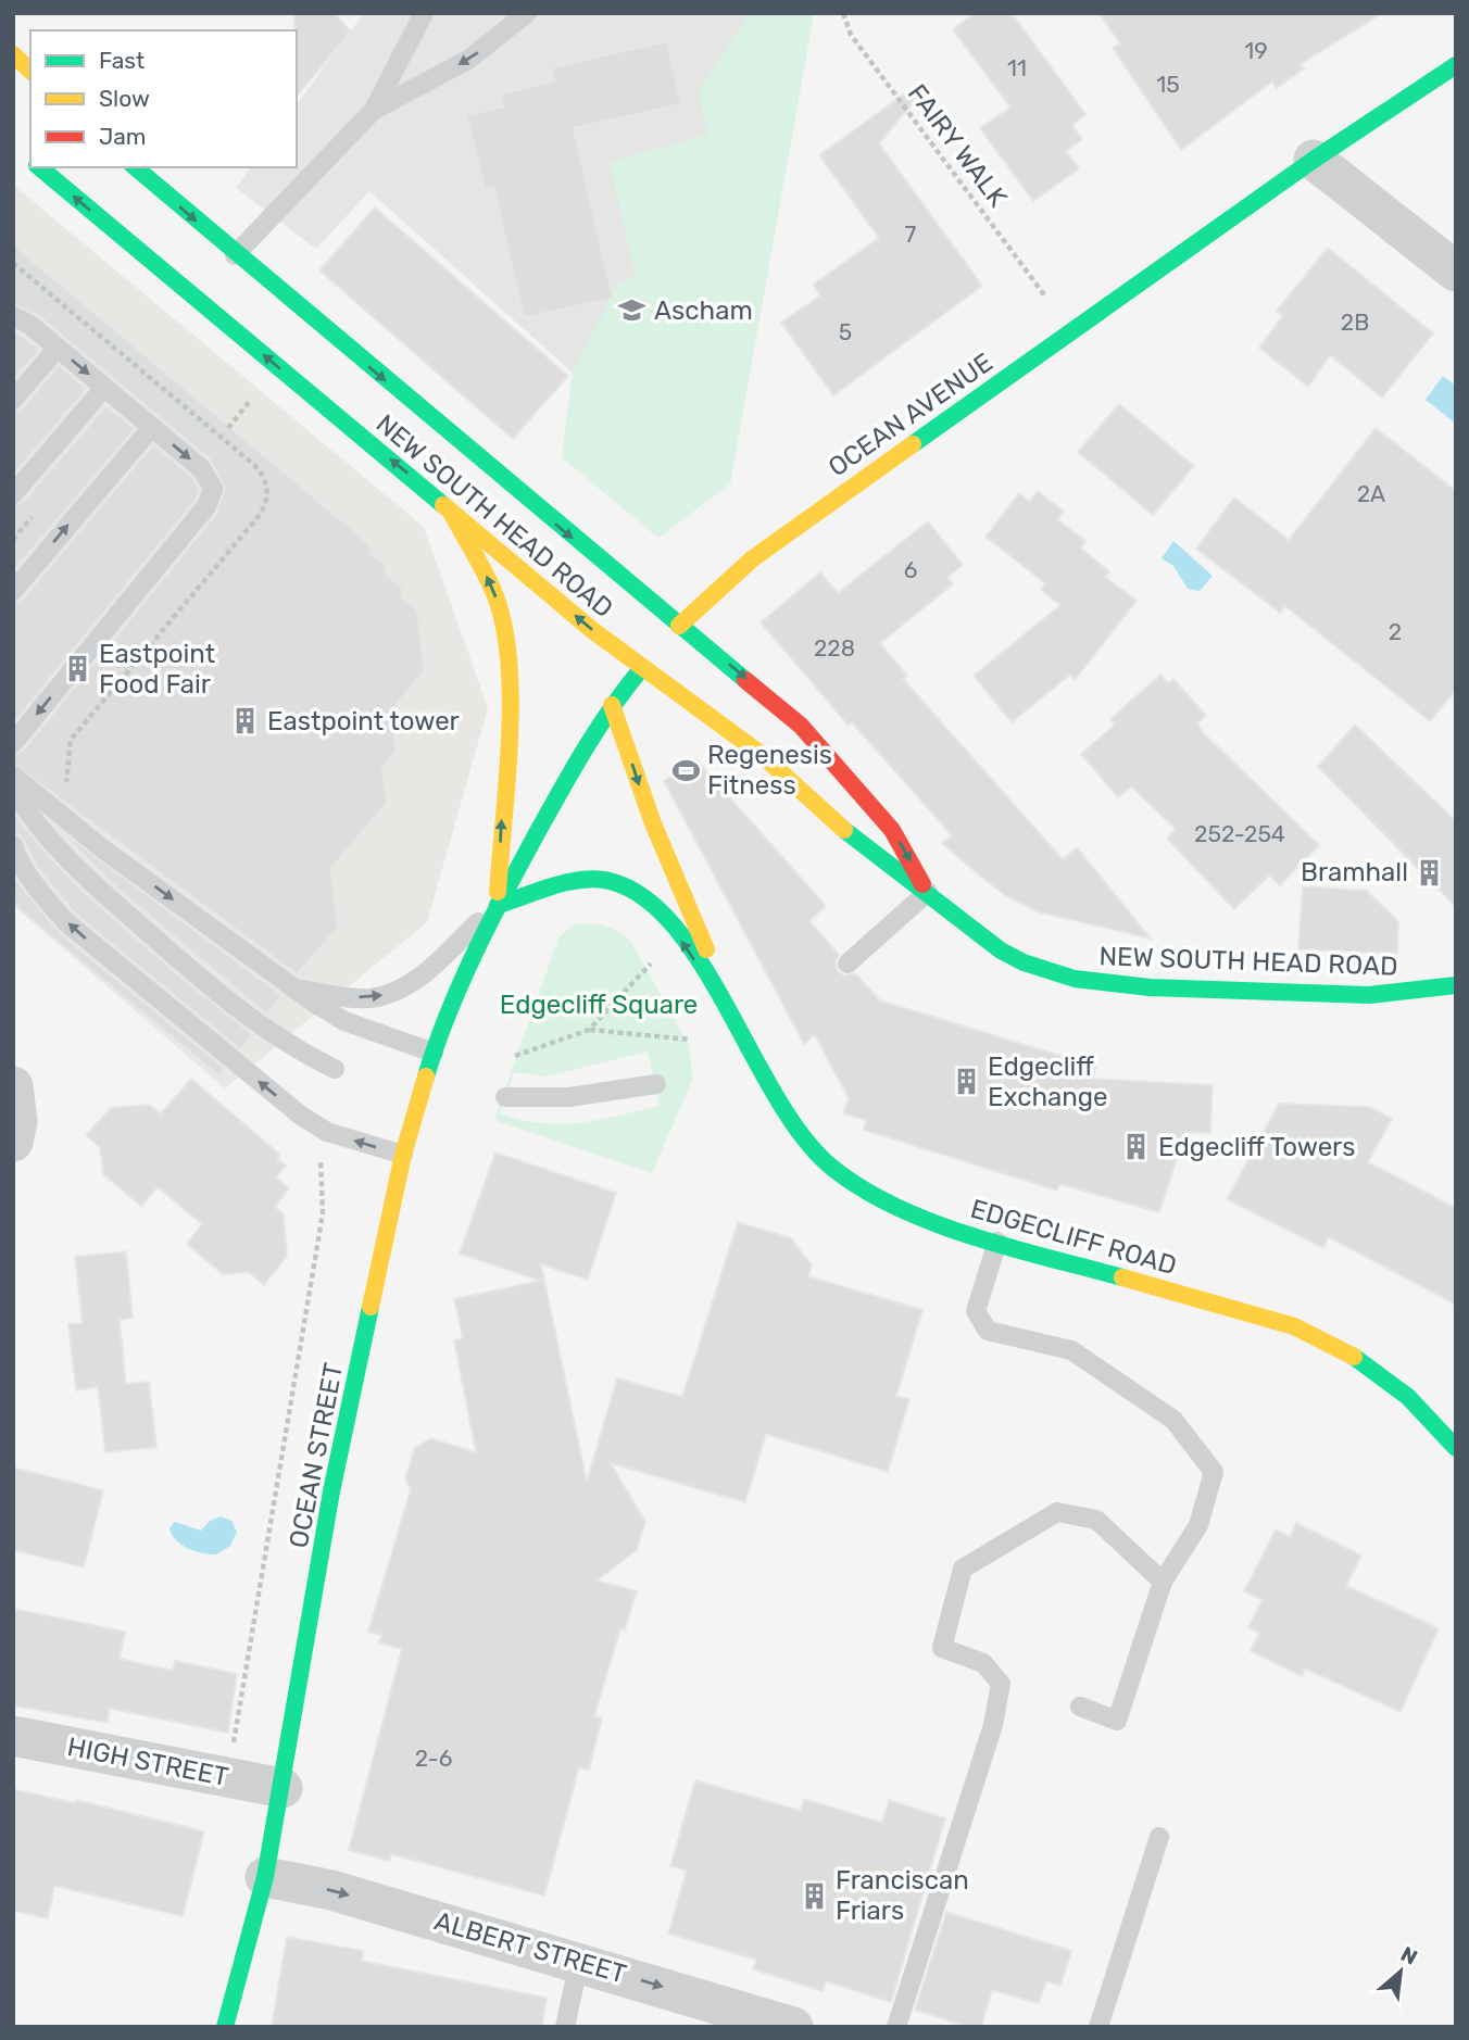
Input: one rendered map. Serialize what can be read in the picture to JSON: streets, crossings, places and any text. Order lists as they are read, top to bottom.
{
  "streets": {
    "main road": [
      "OCEAN AVENUE",
      "NEW SOUTH HEAD ROAD",
      "EDGECLIFF ROAD",
      "OCEAN STREET"
    ],
    "street": ["HIGH STREET", "ALBERT STREET"],
    "path": ["FAIRY WALK"]
  },
  "crossings": [
    ["OCEAN AVENUE", "NEW SOUTH HEAD ROAD"],
    ["EDGECLIFF ROAD", "OCEAN STREET"],
    ["OCEAN STREET", "HIGH STREET"],
    ["OCEAN STREET", "ALBERT STREET"]
  ],
  "one_way": ["ALBERT STREET"],
  "parks": ["Edgecliff Square"],
  "places": {
    "school or university": ["Ascham"],
    "building": [
      "Eastpoint Food Fair",
      "Eastpoint tower",
      "Bramhall",
      "Edgecliff Exchange",
      "Edgecliff Towers",
      "Franciscan Friars"
    ],
    "sports": ["Regenesis Fitness"]
  },
  "house_numbers": [
    "19",
    "11",
    "15",
    "7",
    "2B",
    "5",
    "2A",
    "6",
    "2",
    "228",
    "252-254",
    "2-6"
  ],
  "legend": ["Fast", "Slow", "Jam"],
  "north": "top right"
}
